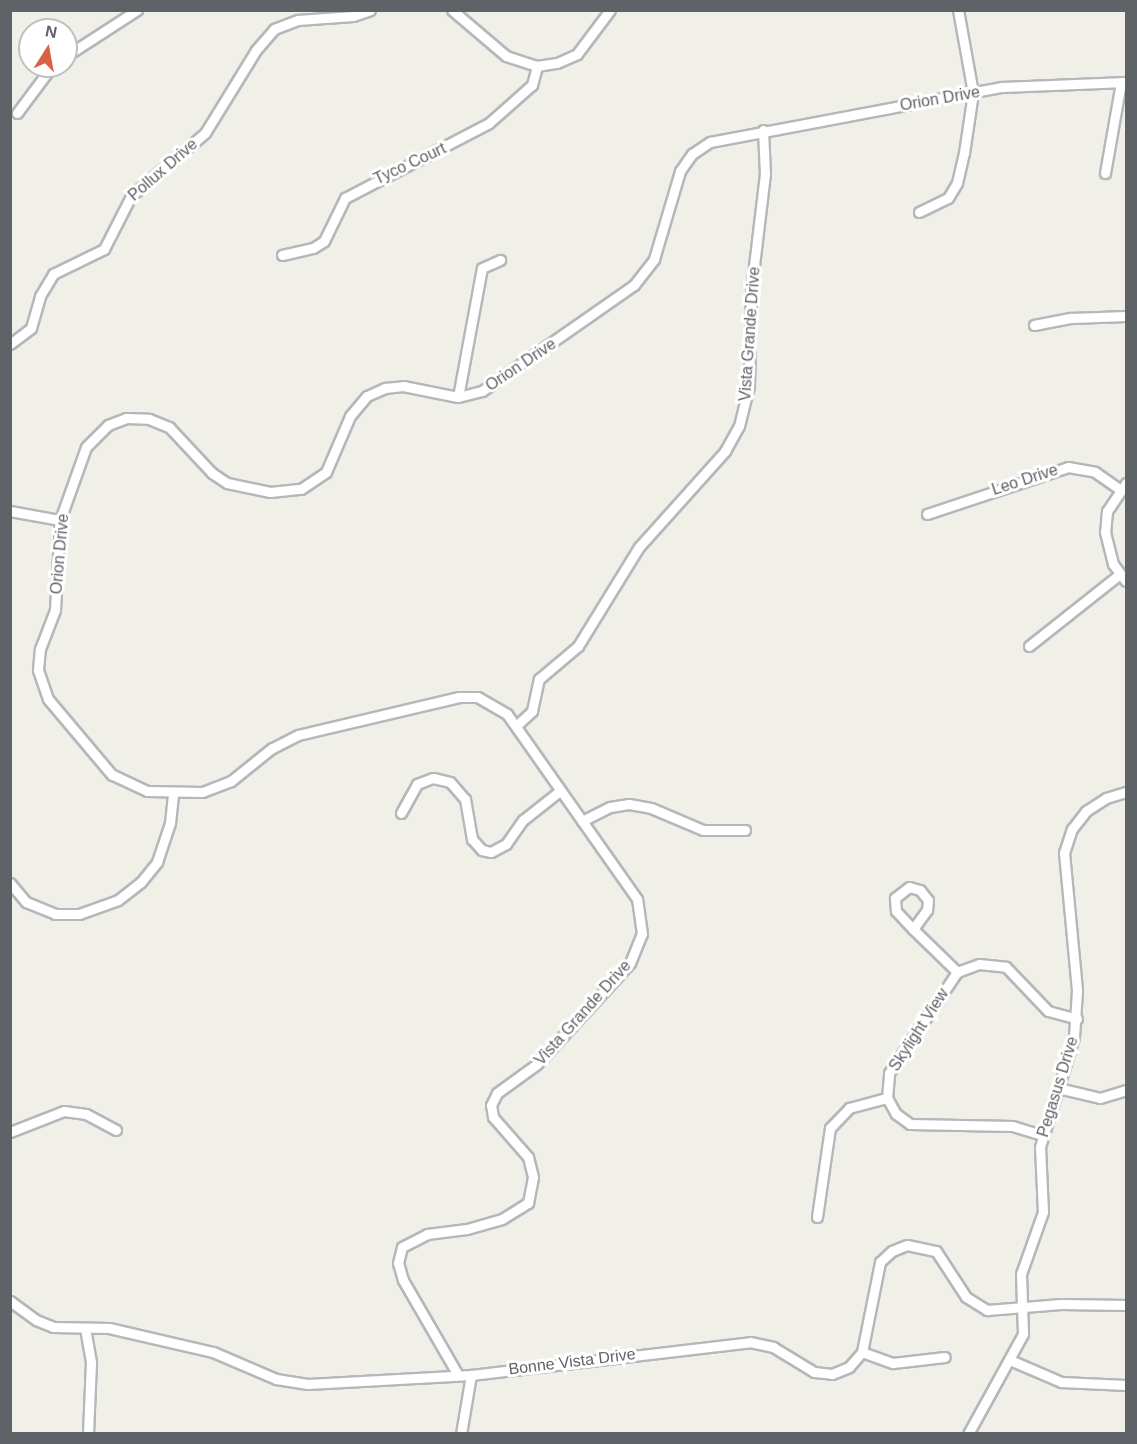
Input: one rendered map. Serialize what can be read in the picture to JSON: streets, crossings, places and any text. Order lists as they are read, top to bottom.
{
  "streets": {
    "street": [
      "Orion Drive",
      "Tyco Court",
      "Pollux Drive",
      "Vista Grande Drive",
      "Leo Drive",
      "Skylight View",
      "Pegasus Drive",
      "Bonne Vista Drive"
    ]
  },
  "crossings": [
    ["Orion Drive", "Vista Grande Drive"],
    ["Vista Grande Drive", "Bonne Vista Drive"],
    ["Skylight View", "Pegasus Drive"]
  ],
  "north": "top"
}
